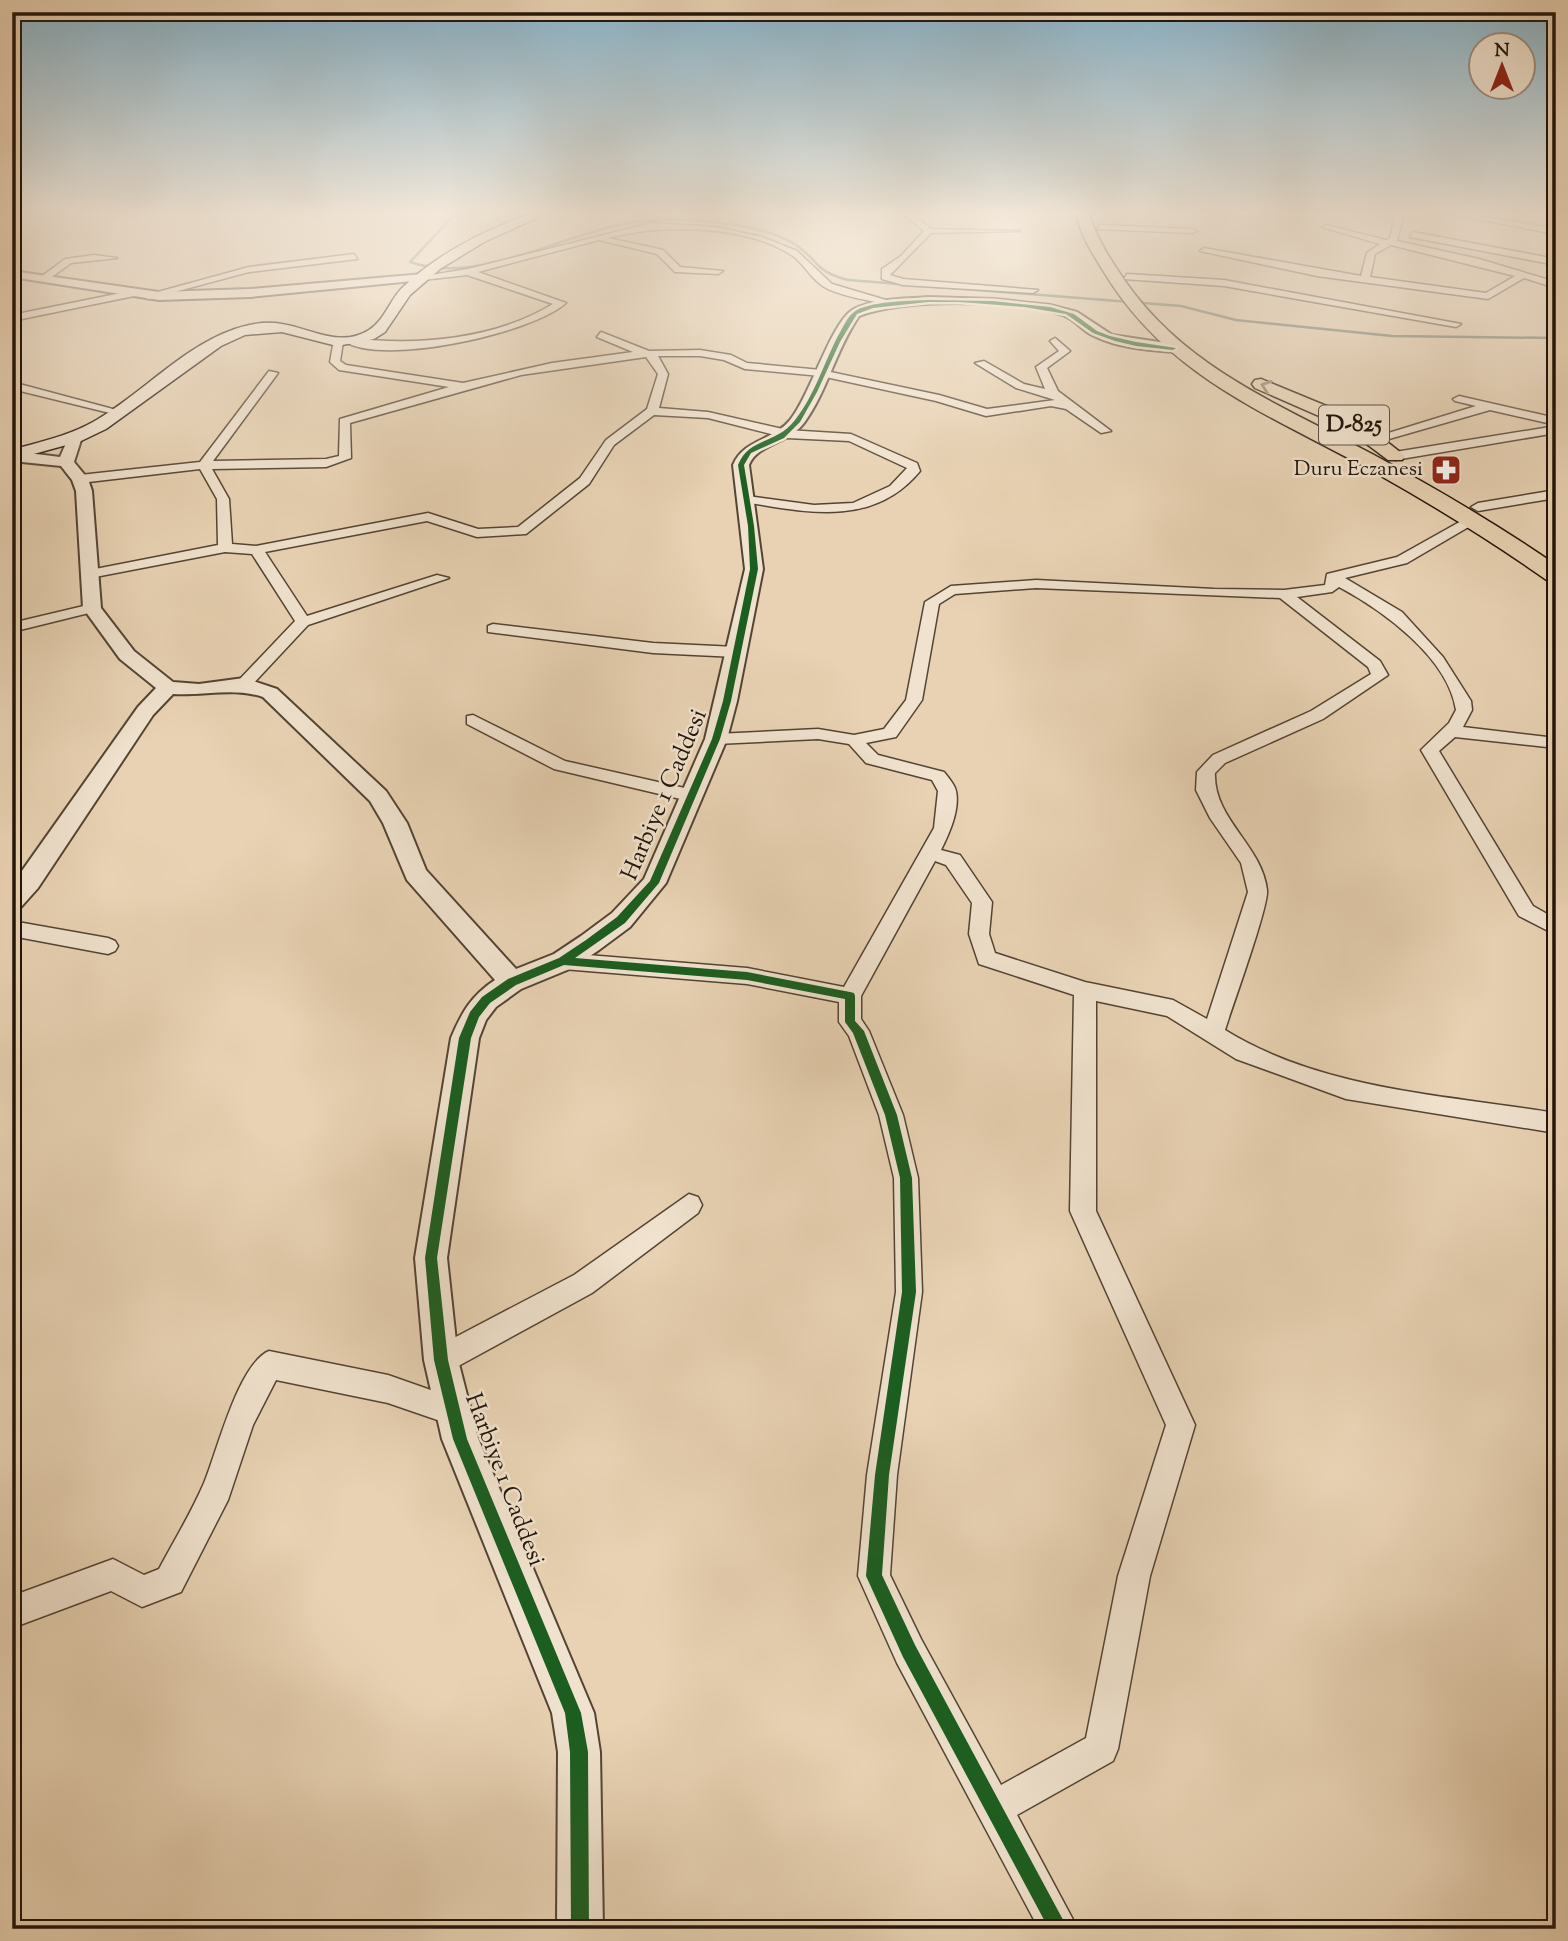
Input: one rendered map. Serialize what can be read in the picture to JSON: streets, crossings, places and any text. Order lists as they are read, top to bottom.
{
  "streets": {
    "highway": ["D-825"],
    "street": ["Harbiye 1 Caddesi"]
  },
  "places": {
    "pharmacy": ["Duru Eczanesi"]
  },
  "north": "top"
}
